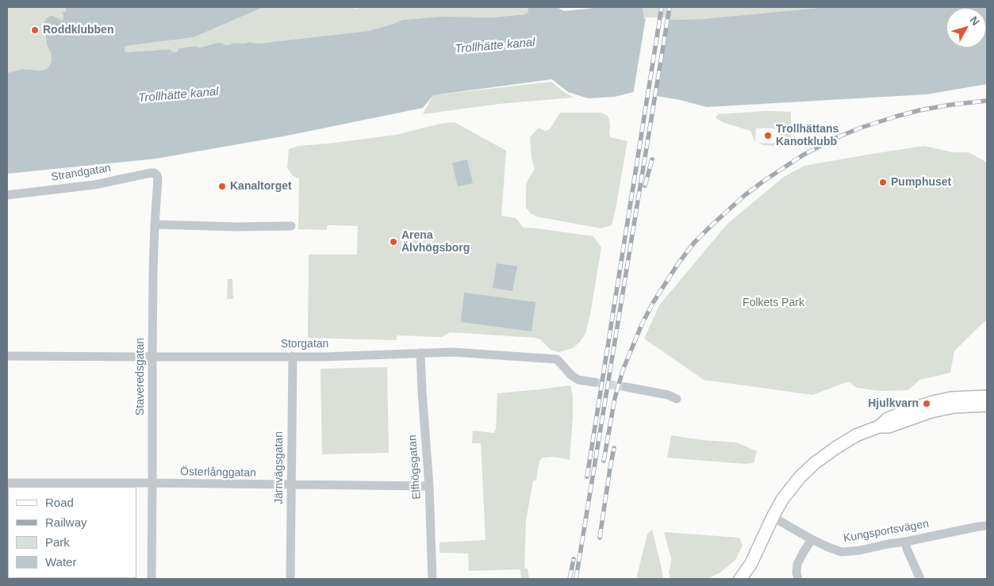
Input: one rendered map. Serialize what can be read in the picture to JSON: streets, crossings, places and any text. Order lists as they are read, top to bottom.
{
  "streets": {
    "street": [
      "Strandgatan",
      "Storgatan",
      "Staveredsgatan",
      "Elfhögsgatan",
      "Järnvägsgatan",
      "Österlånggatan",
      "Kungsportsvägen"
    ]
  },
  "crossings": [
    ["Strandgatan", "Staveredsgatan"],
    ["Storgatan", "Staveredsgatan"],
    ["Storgatan", "Elfhögsgatan"],
    ["Storgatan", "Järnvägsgatan"],
    ["Staveredsgatan", "Österlånggatan"],
    ["Elfhögsgatan", "Österlånggatan"],
    ["Järnvägsgatan", "Österlånggatan"]
  ],
  "water": ["Trollhätte kanal"],
  "parks": ["Folkets Park"],
  "places": [
    "Roddklubben",
    "Trollhättans Kanotklubb",
    "Pumphuset",
    "Kanaltorget",
    "Arena Älvhögsborg",
    "Hjulkvarn"
  ],
  "legend": [
    "Road",
    "Railway",
    "Park",
    "Water"
  ],
  "north": "top right"
}
